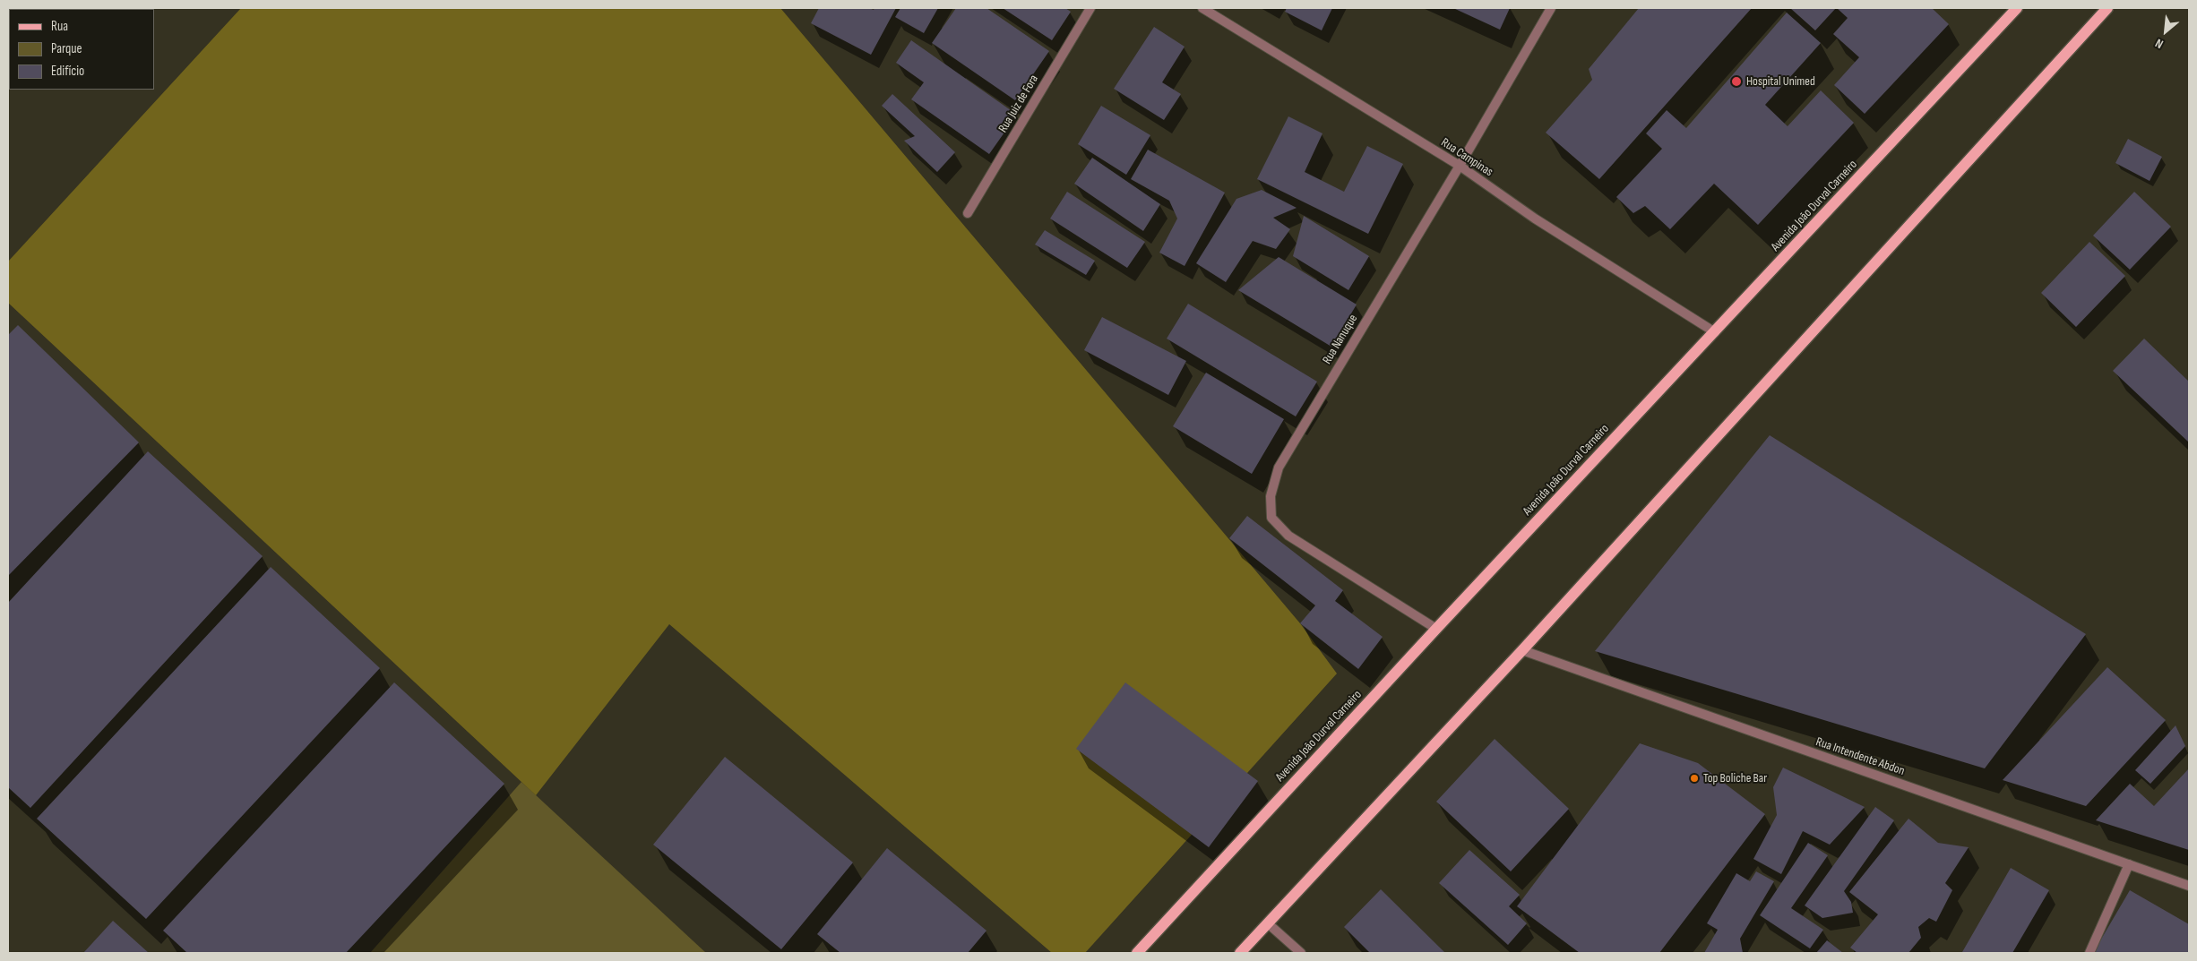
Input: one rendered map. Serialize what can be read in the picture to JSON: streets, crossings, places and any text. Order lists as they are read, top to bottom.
{
  "streets": {
    "main road": ["Avenida João Durval Carneiro"],
    "street": [
      "Rua Juiz de Fora",
      "Rua Campinas",
      "Rua Nanuque",
      "Rua Intendente Abdon"
    ]
  },
  "crossings": [
    ["Rua Campinas", "Avenida João Durval Carneiro"],
    ["Rua Campinas", "Rua Nanuque"],
    ["Avenida João Durval Carneiro", "Rua Nanuque"]
  ],
  "places": ["Hospital Unimed", "Top Boliche Bar"],
  "legend": ["Rua", "Parque", "Edifício"],
  "north": "bottom left"
}
